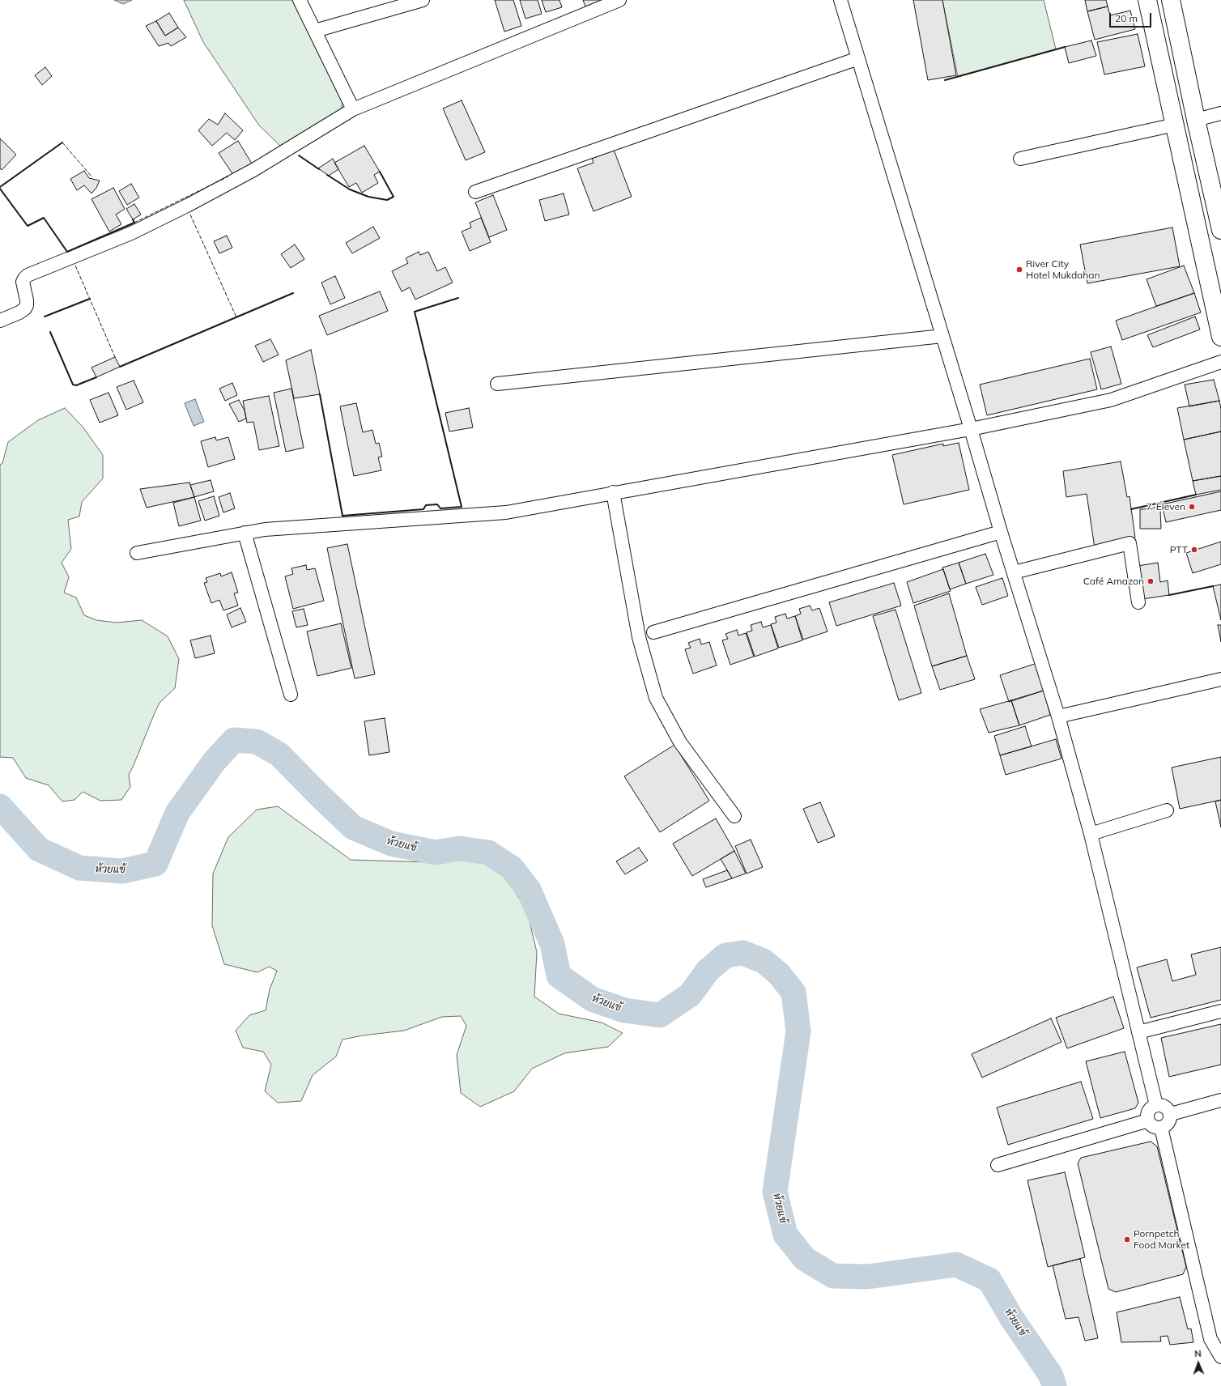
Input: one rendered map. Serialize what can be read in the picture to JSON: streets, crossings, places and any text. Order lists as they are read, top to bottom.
{
  "water": ["ห้วยแข้"],
  "places": [
    "River City Hotel Mukdahan",
    "7-Eleven",
    "PTT",
    "Café Amazon",
    "Pornpetch Food Market"
  ],
  "scale_bar": "20 m",
  "north": "top"
}
